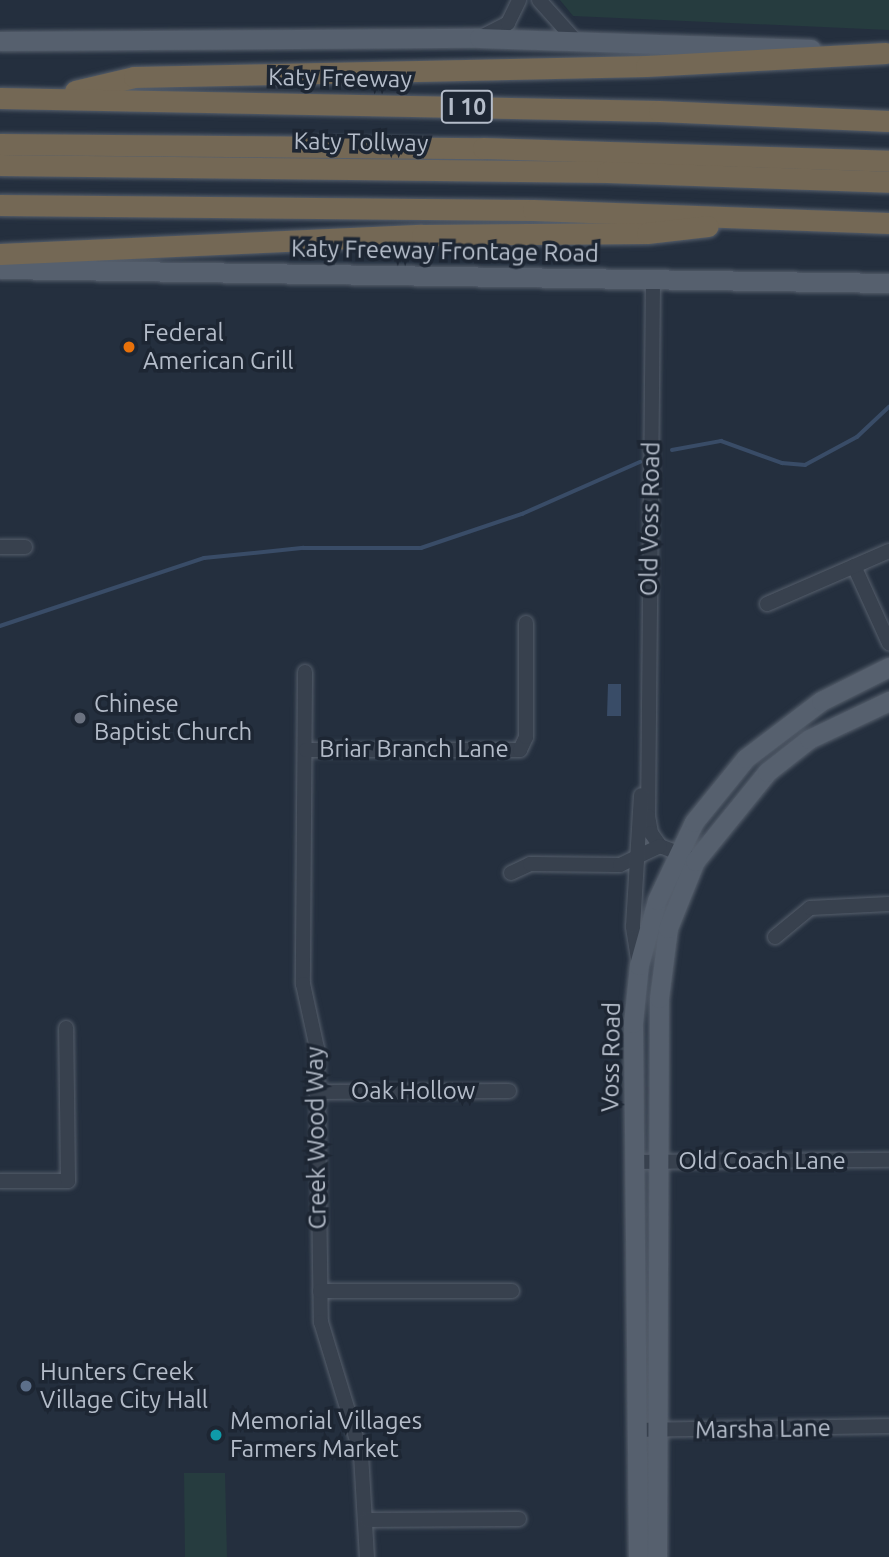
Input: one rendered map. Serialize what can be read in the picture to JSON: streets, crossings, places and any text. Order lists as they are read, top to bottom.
{
  "streets": {
    "highway": ["Katy Freeway", "I 10", "Katy Tollway"],
    "main road": ["Katy Freeway Frontage Road", "Voss Road"],
    "street": [
      "Old Voss Road",
      "Briar Branch Lane",
      "Oak Hollow",
      "Creek Wood Way",
      "Old Coach Lane",
      "Marsha Lane"
    ]
  },
  "crossings": [
    ["Katy Freeway Frontage Road", "Old Voss Road"],
    ["Old Voss Road", "Voss Road"],
    ["Briar Branch Lane", "Creek Wood Way"],
    ["Voss Road", "Old Coach Lane"],
    ["Voss Road", "Marsha Lane"],
    ["Oak Hollow", "Creek Wood Way"]
  ],
  "places": [
    "Federal American Grill",
    "Chinese Baptist Church",
    "Hunters Creek Village City Hall",
    "Memorial Villages Farmers Market"
  ]
}
